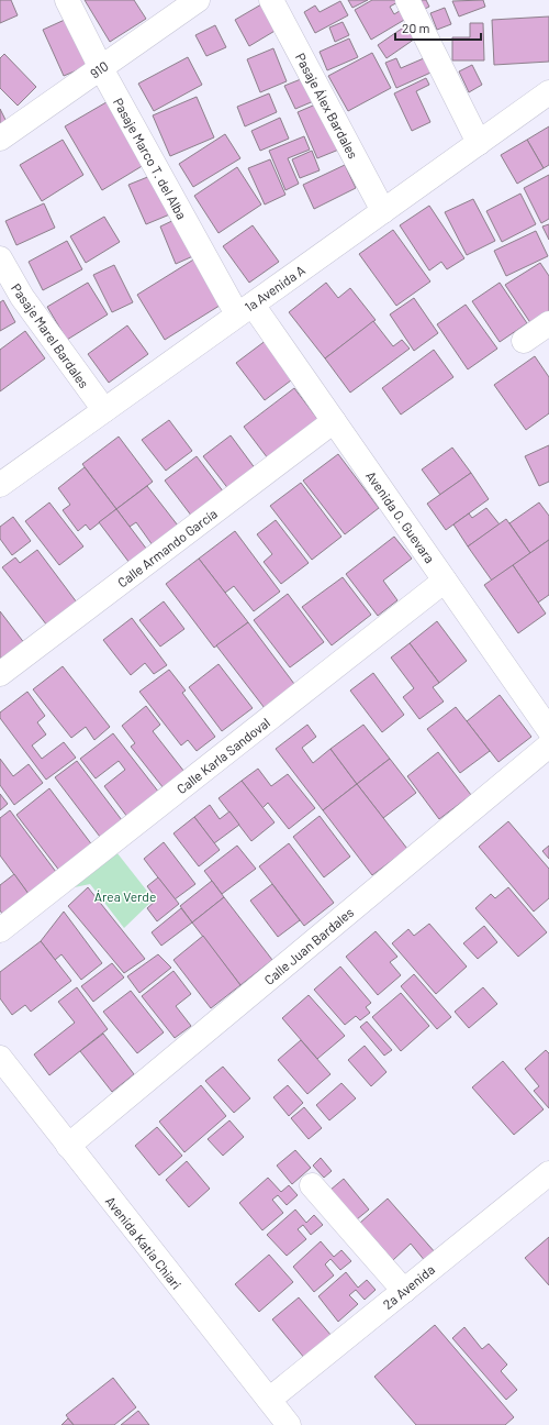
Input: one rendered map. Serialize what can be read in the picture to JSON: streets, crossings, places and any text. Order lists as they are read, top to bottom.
{
  "streets": {
    "street": [
      "910",
      "Pasaje Álex Bardales",
      "Pasaje Marco T. del Alba",
      "1a Avenida A",
      "Pasaje Marel Bardales",
      "Avenida O. Guevara",
      "Calle Armando García",
      "Calle Karla Sandoval",
      "Calle Juan Bardales",
      "Avenida Katia Chiari",
      "2a Avenida"
    ]
  },
  "crossings": [
    ["910", "Pasaje Marco T. del Alba"],
    ["Pasaje Álex Bardales", "1a Avenida A"],
    ["Pasaje Marco T. del Alba", "1a Avenida A"],
    ["Pasaje Marco T. del Alba", "Avenida O. Guevara"],
    ["1a Avenida A", "Pasaje Marel Bardales"],
    ["1a Avenida A", "Avenida O. Guevara"],
    ["Avenida O. Guevara", "Calle Armando García"],
    ["Avenida O. Guevara", "Calle Karla Sandoval"],
    ["Calle Juan Bardales", "Avenida Katia Chiari"],
    ["Avenida Katia Chiari", "2a Avenida"]
  ],
  "parks": ["Área Verde"],
  "scale_bar": "20 m"
}
